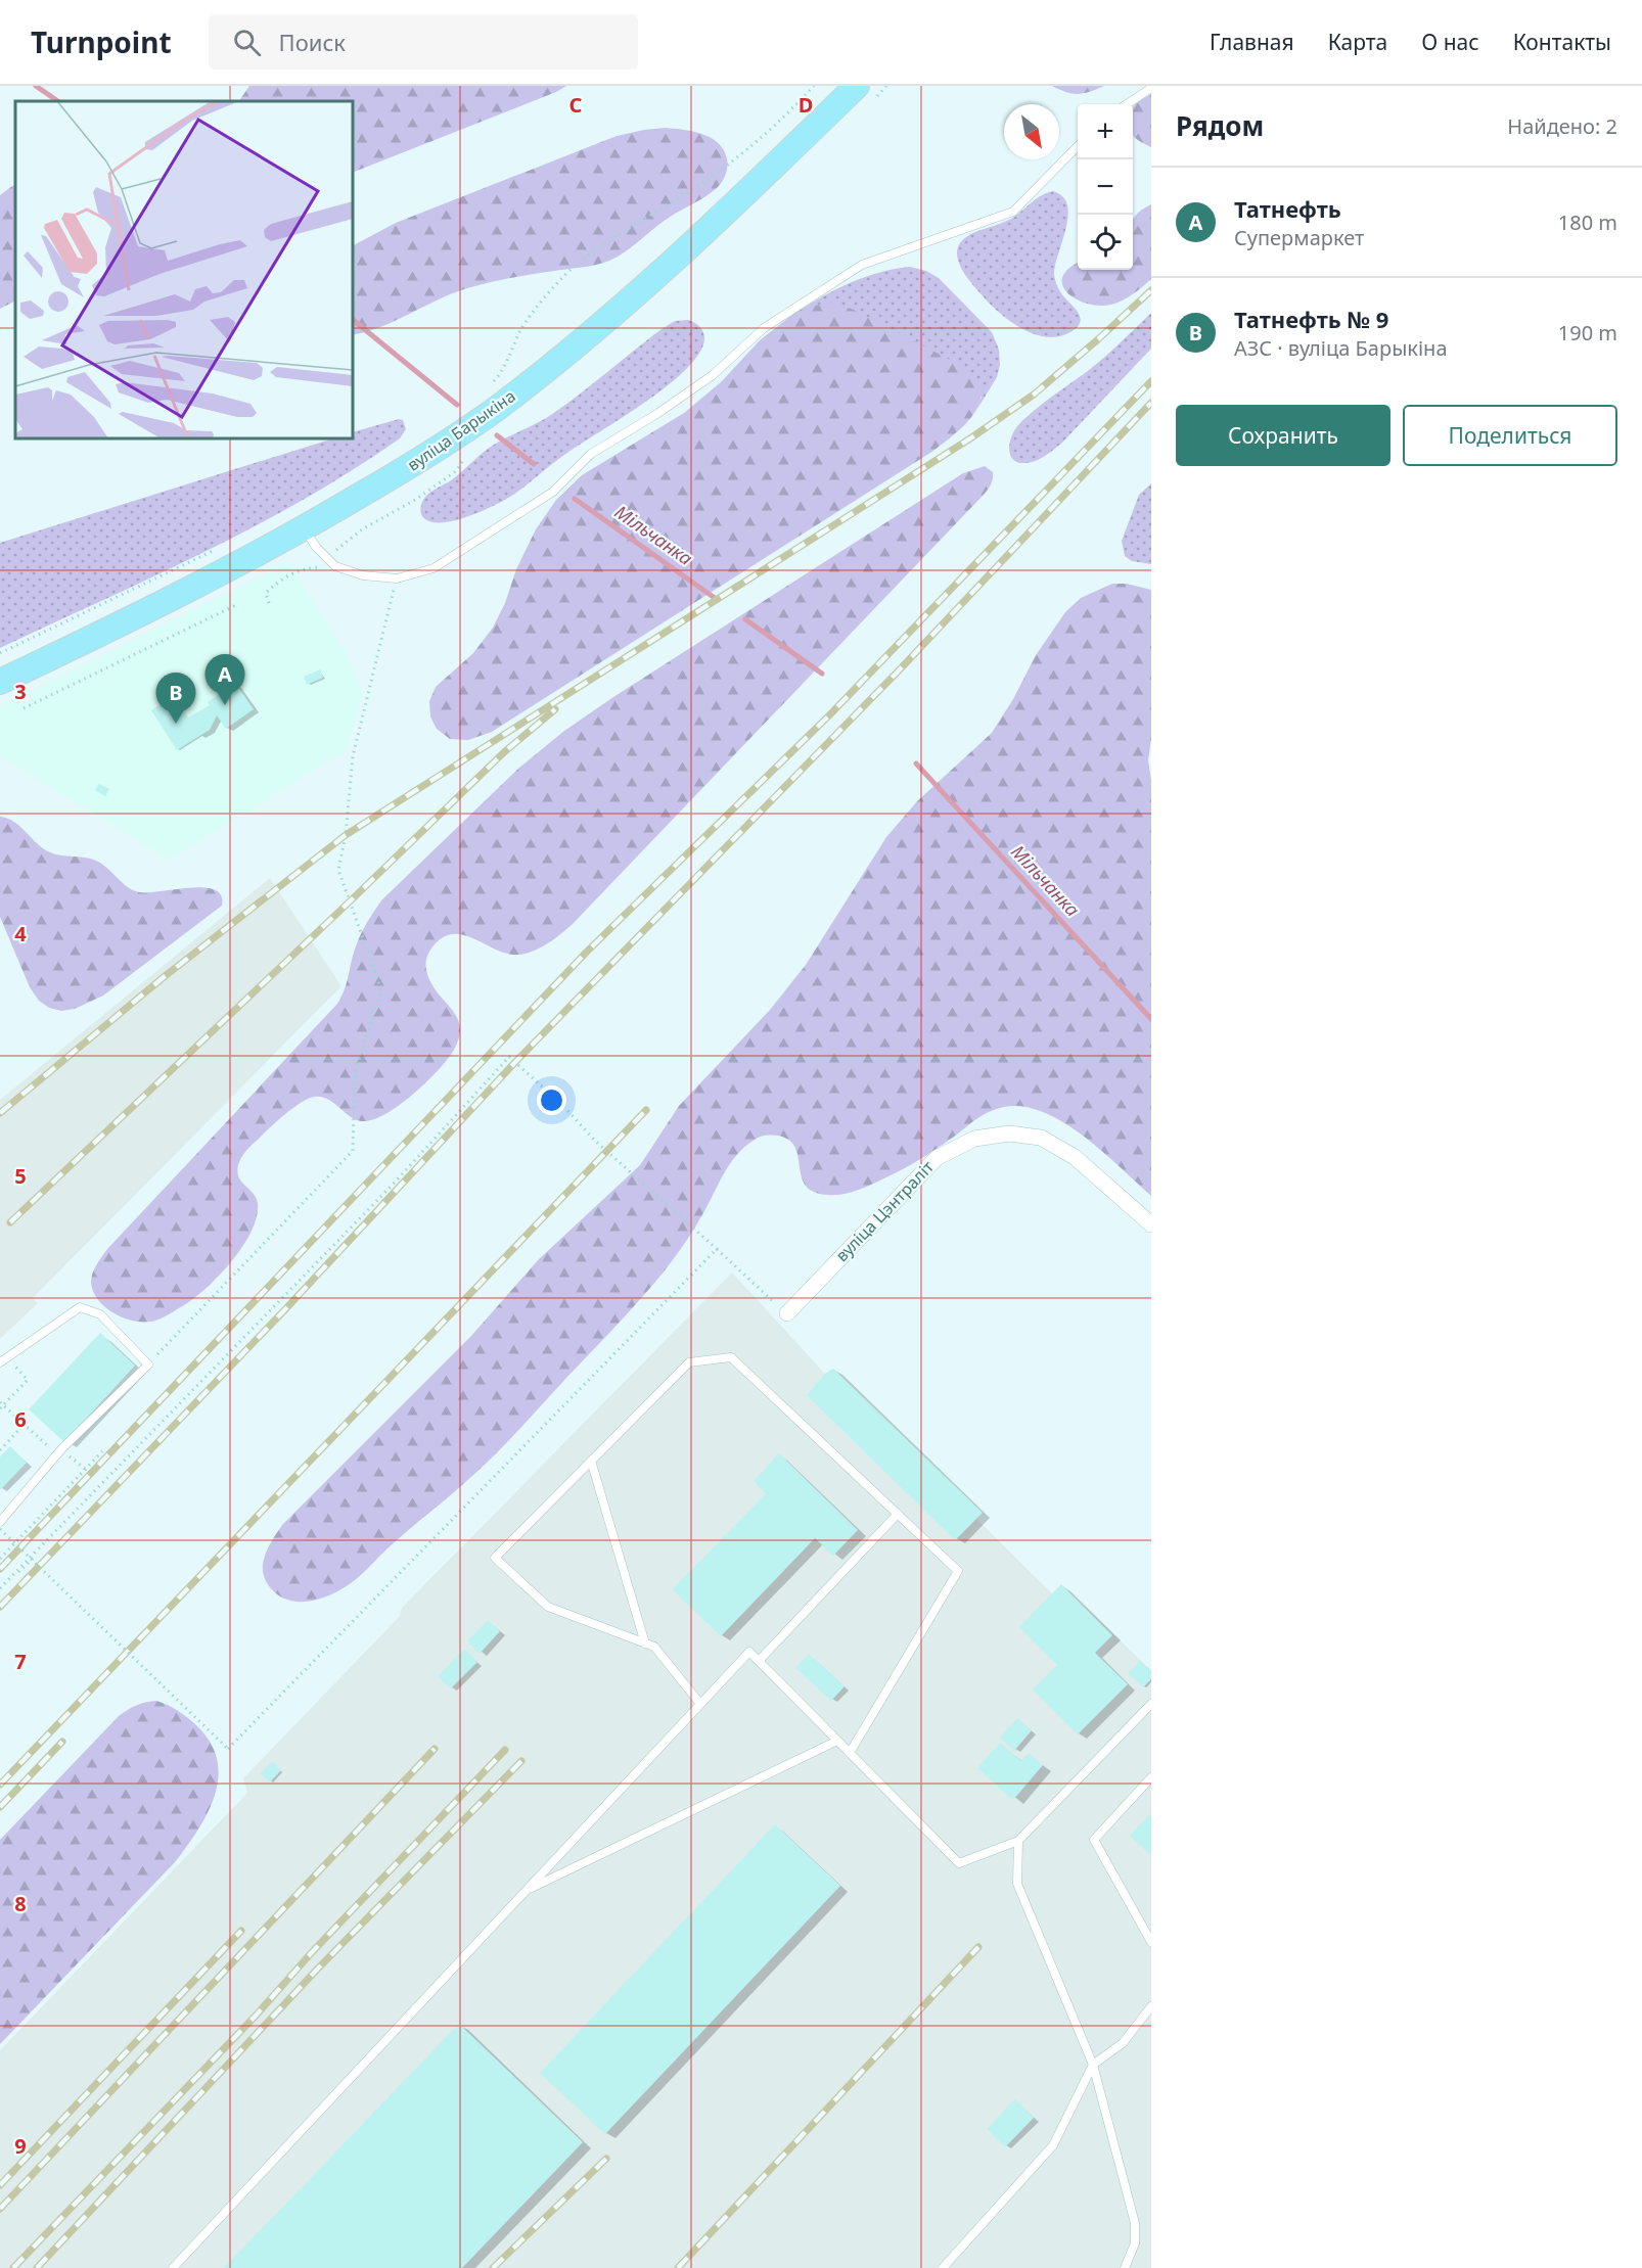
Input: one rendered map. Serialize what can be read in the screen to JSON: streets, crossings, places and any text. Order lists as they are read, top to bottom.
{
  "streets": {
    "main road": ["вуліца Барыкіна"],
    "street": ["вуліца Цэнтраліт"]
  },
  "water": ["Мільчанка"],
  "north": "bottom right",
  "page": {
    "header": "Turnpoint",
    "search": "Поиск",
    "nav": [
      "Главная",
      "Карта",
      "О нас",
      "Контакты"
    ],
    "heading": ["Рядом", "Найдено: 2"],
    "map_buttons": ["+", "−"],
    "list": [
      {
        "mark": "A",
        "name": "Татнефть",
        "note": "Супермаркет",
        "value": "180 m"
      },
      {
        "mark": "B",
        "name": "Татнефть № 9",
        "note": "АЗС · вуліца Барыкіна",
        "value": "190 m"
      }
    ],
    "buttons": ["Сохранить", "Поделиться"],
    "pins": ["A", "B"]
  },
  "grid": {
    "columns": ["C", "D"],
    "rows": [
      "3",
      "4",
      "5",
      "6",
      "7",
      "8",
      "9"
    ]
  }
}
